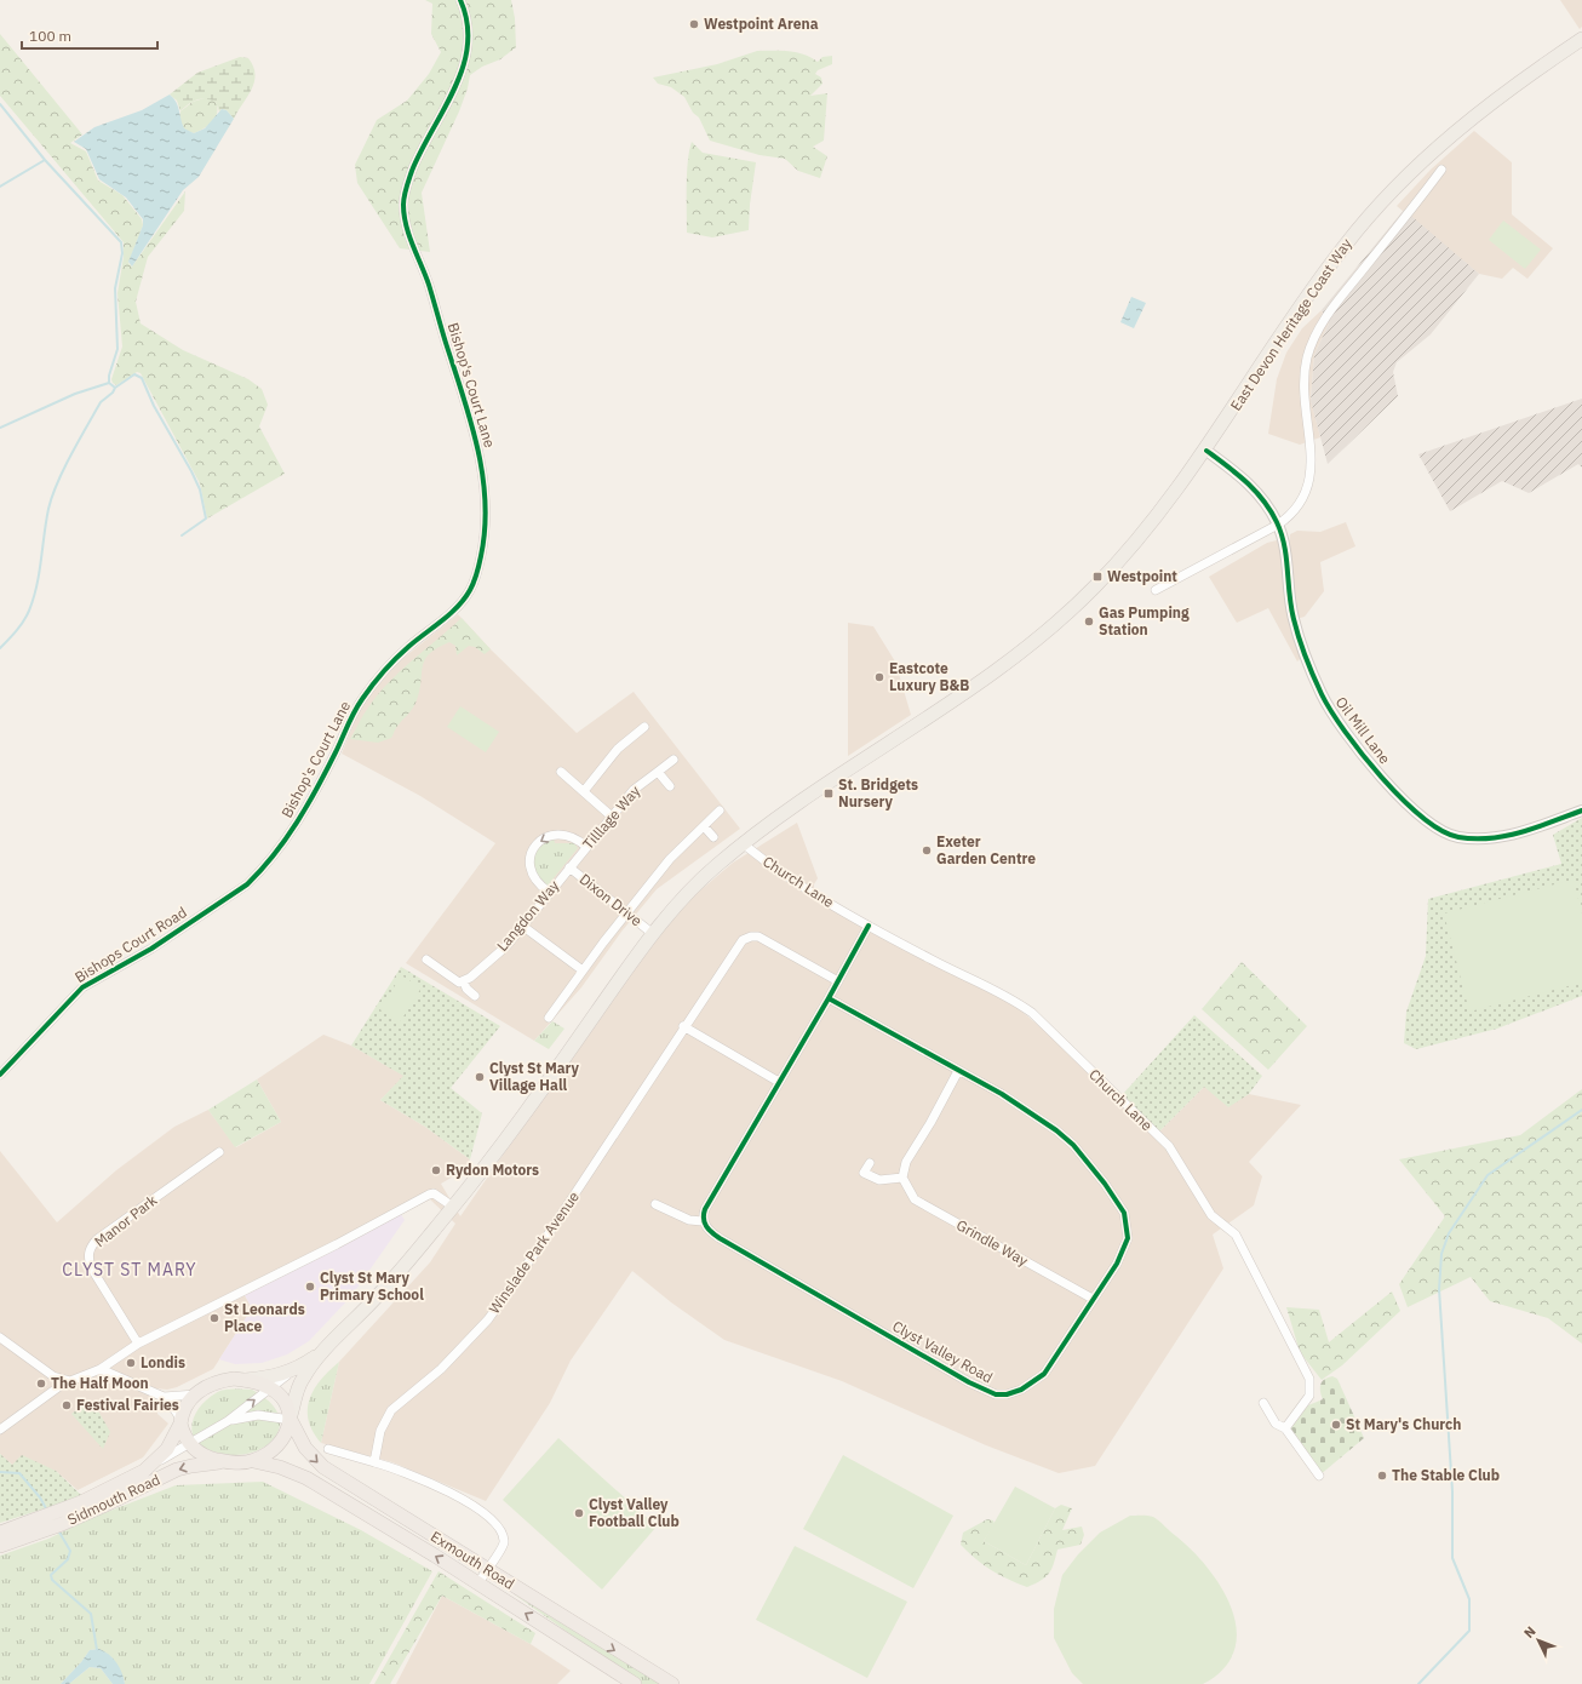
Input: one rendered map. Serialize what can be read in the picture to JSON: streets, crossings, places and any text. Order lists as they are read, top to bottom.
{
  "streets": {
    "highway": ["Sidmouth Road", "Exmouth Road"],
    "main road": ["East Devon Heritage Coast Way"],
    "street": [
      "Bishop's Court Lane",
      "Oil Mill Lane",
      "Tilllage Way",
      "Church Lane",
      "Dixon Drive",
      "Langdon Way",
      "Bishops Court Road",
      "Manor Park",
      "Grindle Way",
      "Winslade Park Avenue",
      "Clyst Valley Road"
    ]
  },
  "crossings": [
    ["East Devon Heritage Coast Way", "Oil Mill Lane"],
    ["East Devon Heritage Coast Way", "Church Lane"],
    ["East Devon Heritage Coast Way", "Dixon Drive"],
    ["Bishop's Court Lane", "Bishops Court Road"],
    ["Tilllage Way", "Dixon Drive"],
    ["Tilllage Way", "Langdon Way"],
    ["Dixon Drive", "Langdon Way"],
    ["Grindle Way", "Clyst Valley Road"],
    ["Sidmouth Road", "Exmouth Road"]
  ],
  "districts": ["CLYST ST MARY"],
  "places": {
    "other": [
      "Westpoint Arena",
      "Gas Pumping Station",
      "Eastcote Luxury B&B",
      "Exeter Garden Centre",
      "Clyst St Mary Village Hall",
      "Rydon Motors",
      "Clyst St Mary Primary School",
      "St Leonards Place",
      "Londis",
      "The Half Moon",
      "Festival Fairies",
      "St Mary's Church",
      "The Stable Club",
      "Clyst Valley Football Club"
    ],
    "transit": ["Westpoint", "St. Bridgets Nursery"]
  },
  "scale_bar": "100 m",
  "north": "top left"
}
